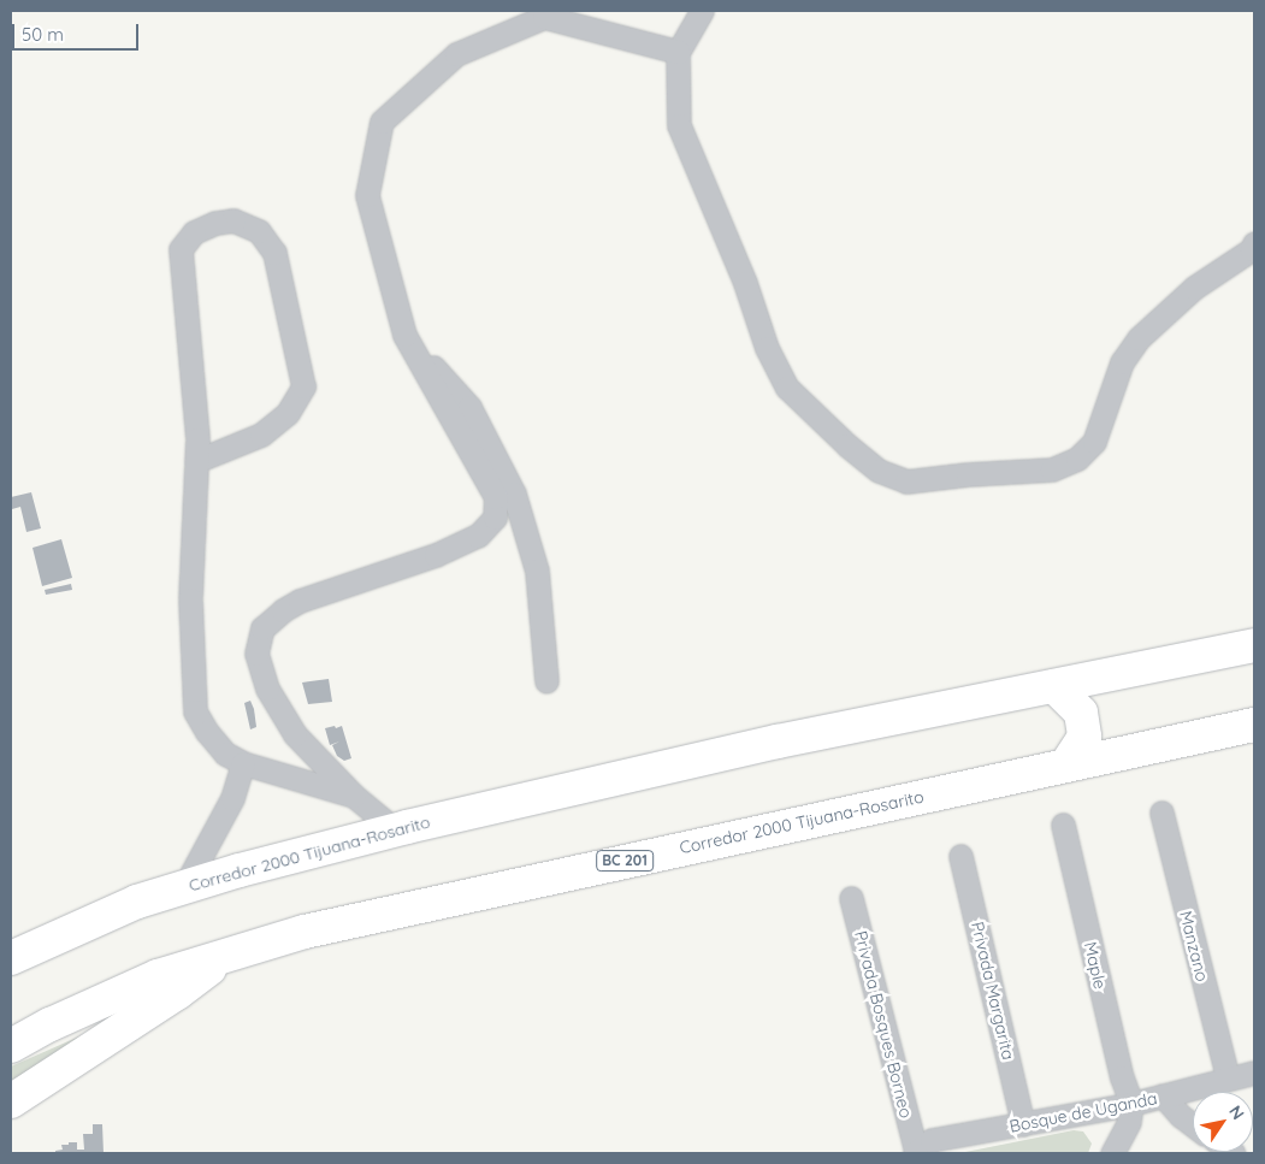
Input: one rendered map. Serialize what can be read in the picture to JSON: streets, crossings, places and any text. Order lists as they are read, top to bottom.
{
  "streets": {
    "highway": ["Corredor 2000 Tijuana-Rosarito", "BC 201"],
    "street": [
      "Manzano",
      "Maple",
      "Privada Margarita",
      "Privada Bosques Borneo",
      "Bosque de Uganda"
    ]
  },
  "crossings": [
    ["Manzano", "Bosque de Uganda"],
    ["Maple", "Bosque de Uganda"],
    ["Privada Margarita", "Bosque de Uganda"],
    ["Privada Bosques Borneo", "Bosque de Uganda"]
  ],
  "scale_bar": "50 m",
  "north": "top right"
}
